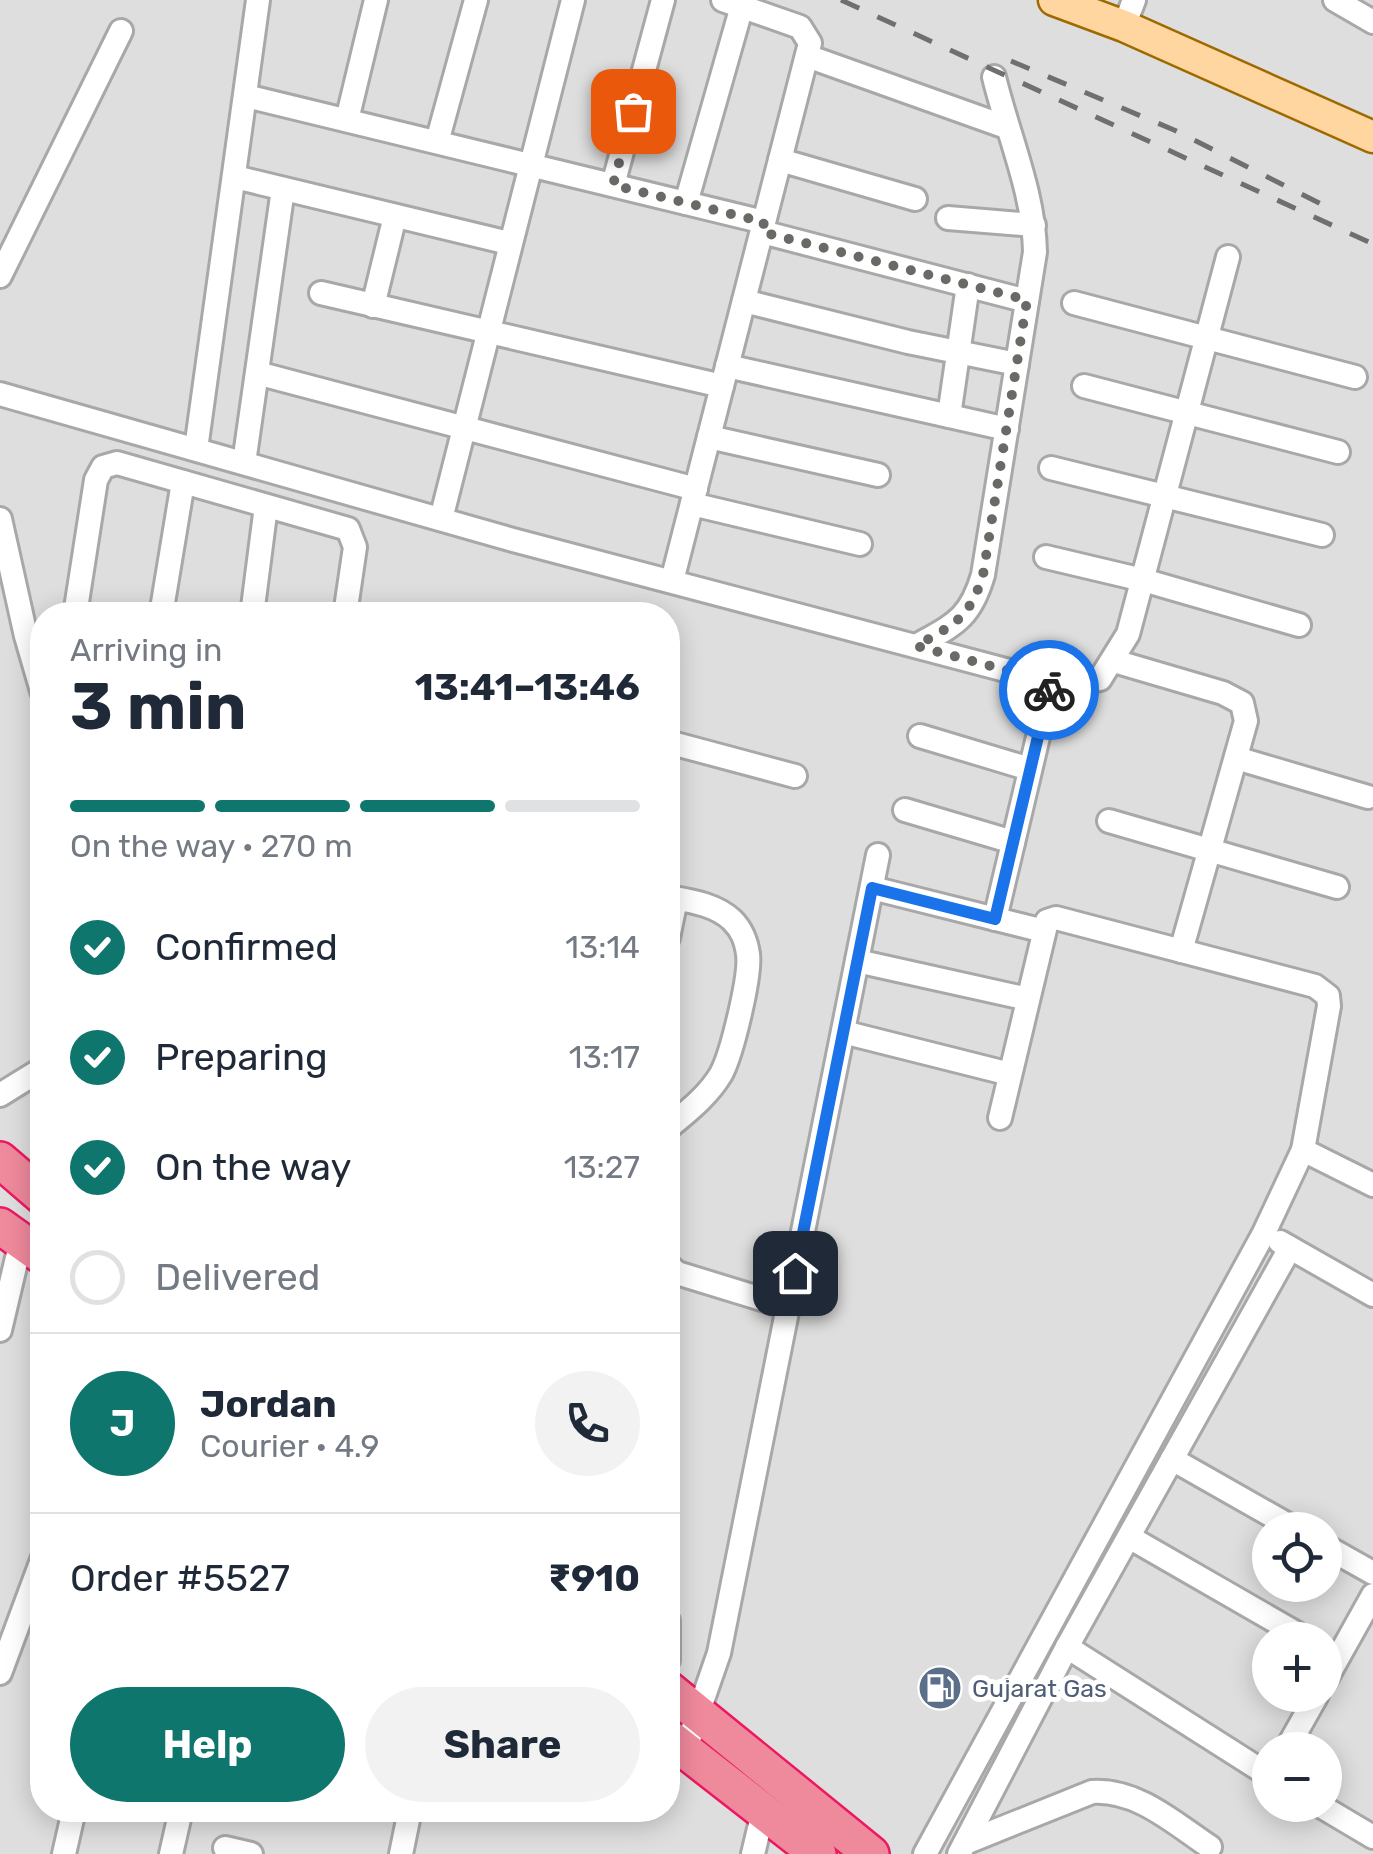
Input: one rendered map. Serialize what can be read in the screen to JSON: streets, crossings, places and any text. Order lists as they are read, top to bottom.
{
  "places": {
    "fuel station": ["Gujarat Gas"]
  },
  "page": {
    "heading": ["3 min", "Arriving in", "13:41–13:46"],
    "panel": [
      "Jordan",
      "Courier · 4.9",
      "Order #5527",
      "₹910"
    ],
    "bar": "On the way · 270 m",
    "list": [
      ["Confirmed", "13:14"],
      ["Preparing", "13:17"],
      ["On the way", "13:27"],
      "Delivered"
    ],
    "round": "J",
    "map_buttons": ["+", "−"],
    "buttons": ["Help", "Share"]
  }
}
